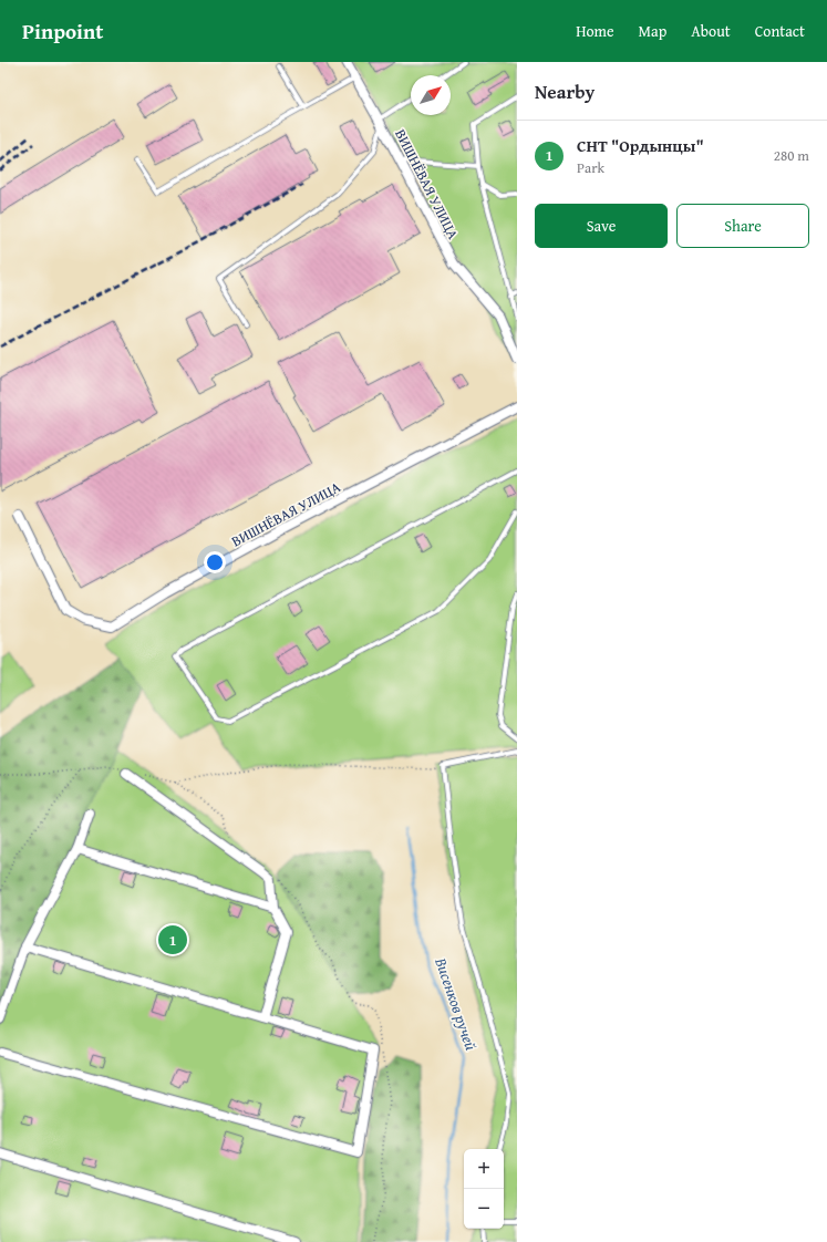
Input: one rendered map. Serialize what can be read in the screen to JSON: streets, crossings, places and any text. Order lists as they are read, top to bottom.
{
  "streets": {
    "street": ["ВИШНЁВАЯ УЛИЦА"]
  },
  "water": ["Висенков ручей"],
  "north": "top right",
  "page": {
    "header": "Pinpoint",
    "nav": [
      "Home",
      "Map",
      "About",
      "Contact"
    ],
    "heading": "Nearby",
    "list": [
      {
        "mark": "1",
        "name": "СНТ \"Ордынцы\"",
        "note": "Park",
        "value": "280 m"
      }
    ],
    "buttons": ["Save", "Share"],
    "pins": "1",
    "map_buttons": ["+", "−"]
  }
}
